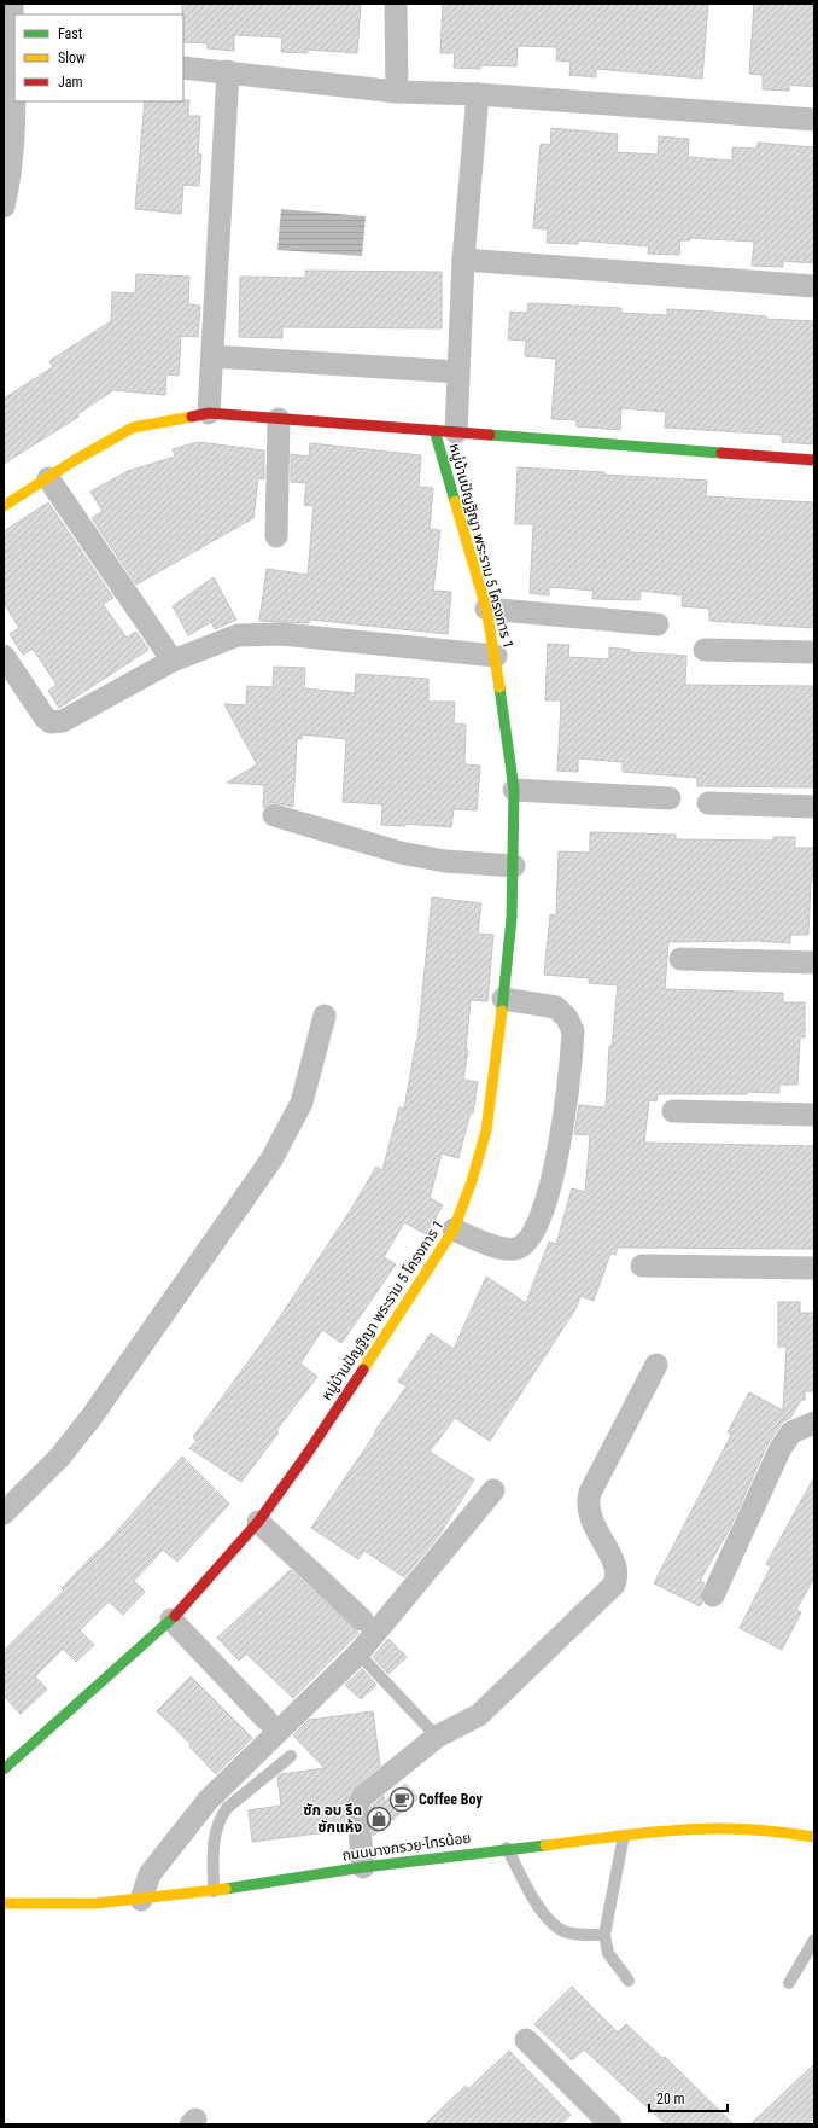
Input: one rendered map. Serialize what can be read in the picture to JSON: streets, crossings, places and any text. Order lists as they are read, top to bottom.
{
  "streets": {
    "street": ["หมู่บ้านปัญฐิญา พระราม 5 โครงการ 1", "ถนนบางกรวย-ไทรน้อย"]
  },
  "places": {
    "cafe": ["Coffee Boy"],
    "shop": ["ซัก อบ รีด ซักแห้ง"]
  },
  "legend": ["Fast", "Slow", "Jam"],
  "scale_bar": "20 m"
}
